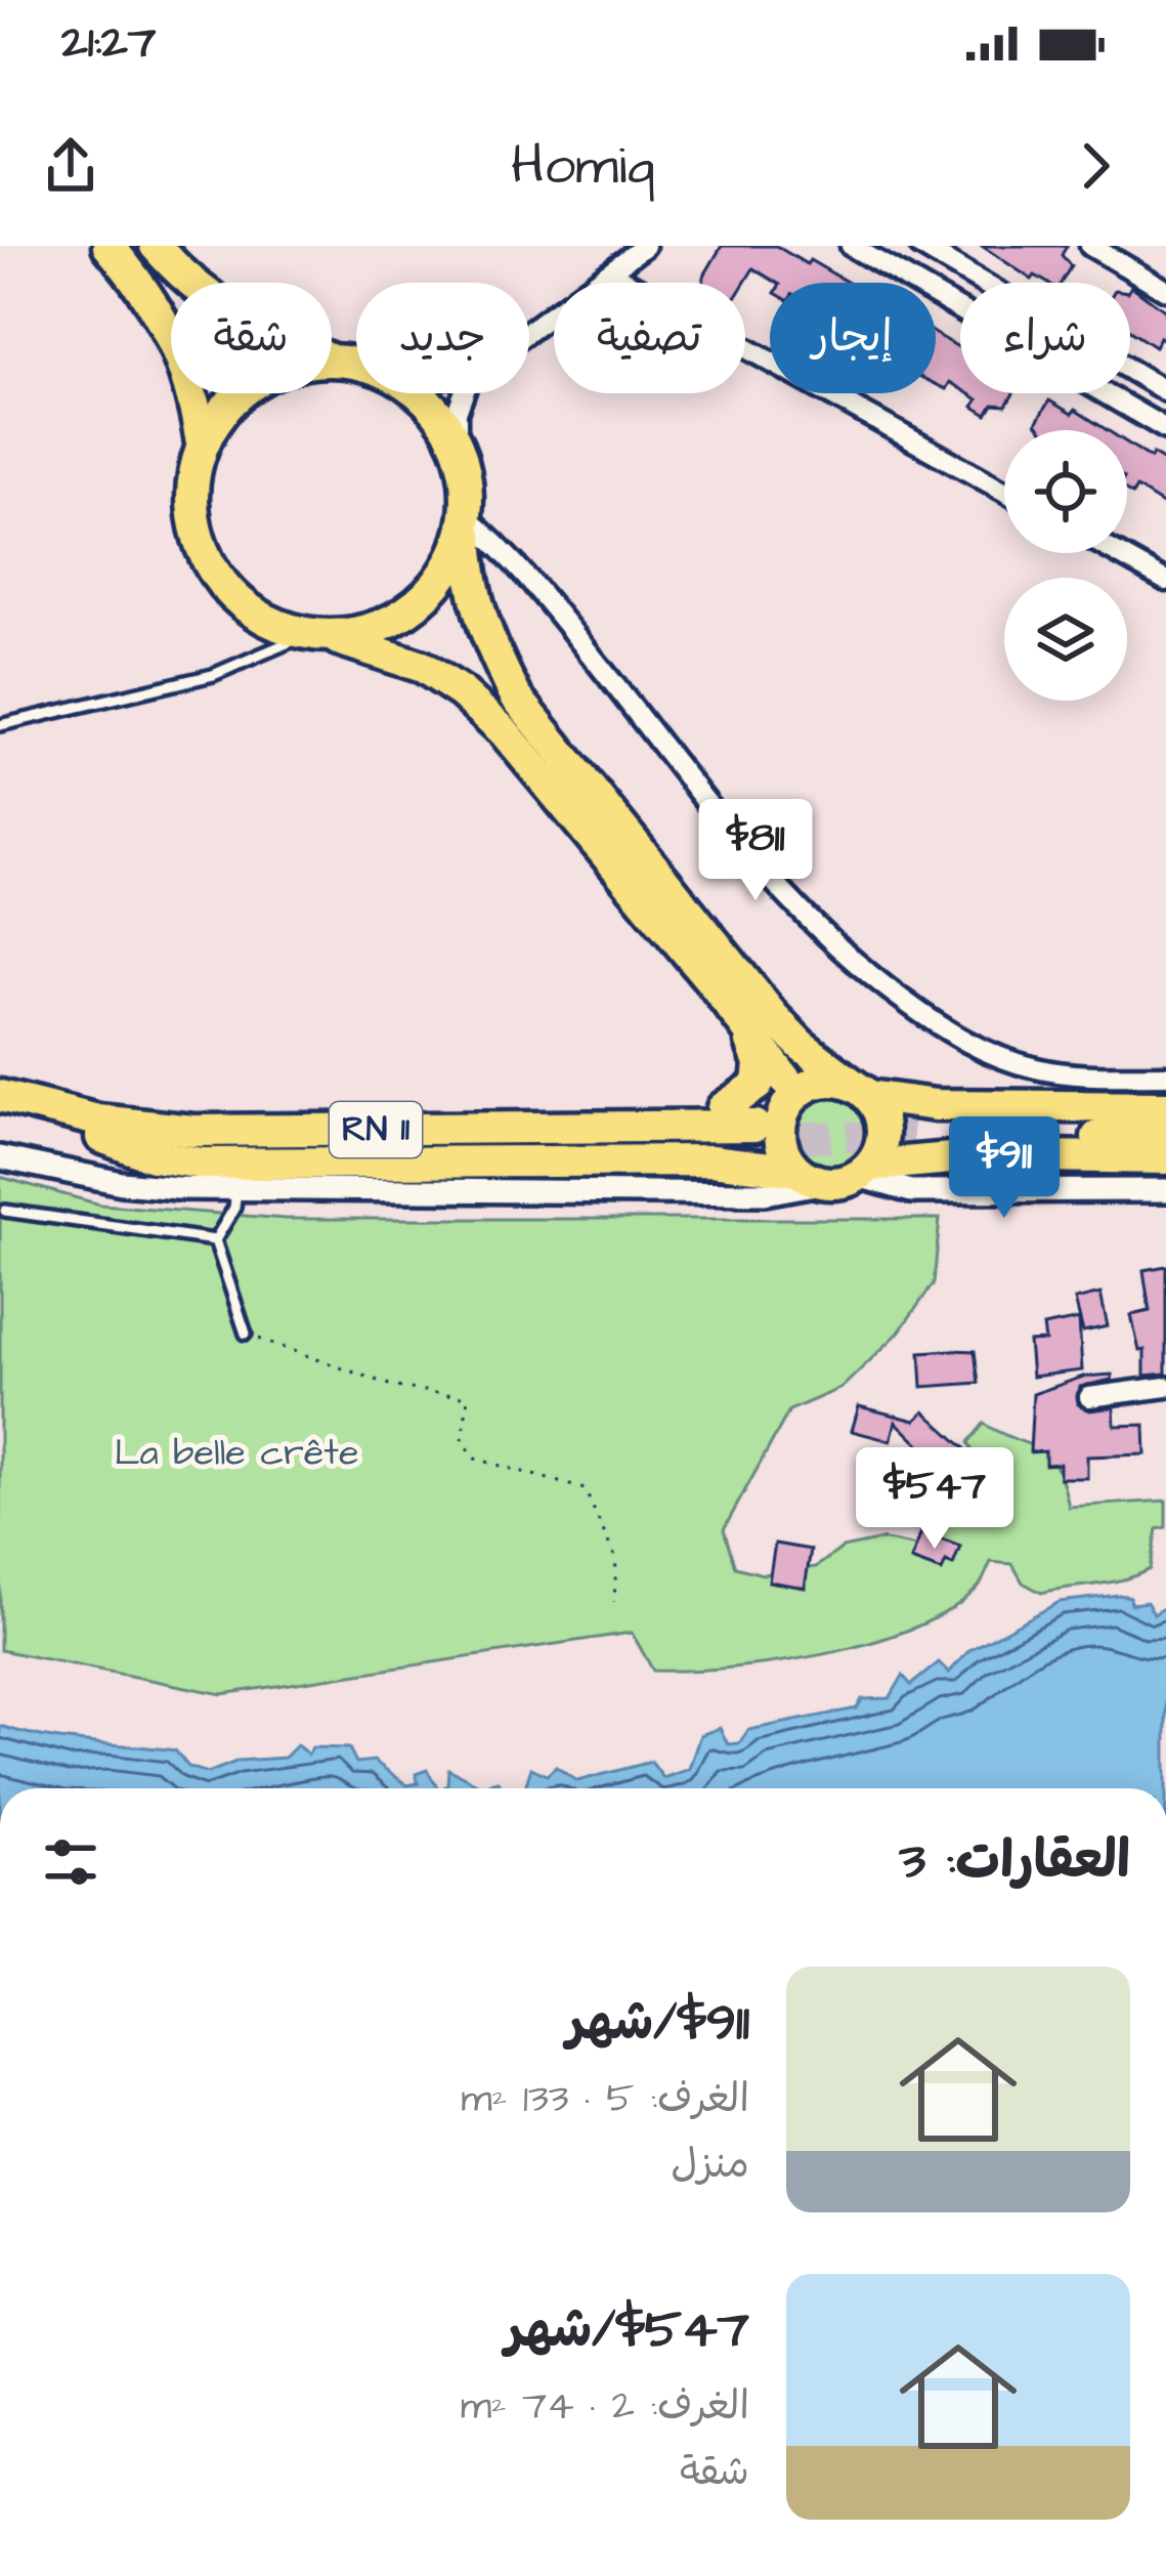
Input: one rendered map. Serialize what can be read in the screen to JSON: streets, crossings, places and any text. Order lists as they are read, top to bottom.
{
  "streets": {
    "highway": ["RN 11"]
  },
  "parks": ["La belle crête"],
  "page": {
    "status": "21:27",
    "header": "Homiq",
    "chip": [
      "شراء",
      "إيجار",
      "تصفية",
      "جديد",
      "شقة"
    ],
    "price": ["$811", "$911", "$547"],
    "heading": "العقارات: 3",
    "list": [
      {
        "name": "$911/شهر",
        "note": "الغرف: 5 · 133 m² · منزل"
      },
      {
        "name": "$547/شهر",
        "note": "الغرف: 2 · 74 m² · شقة"
      }
    ]
  }
}
